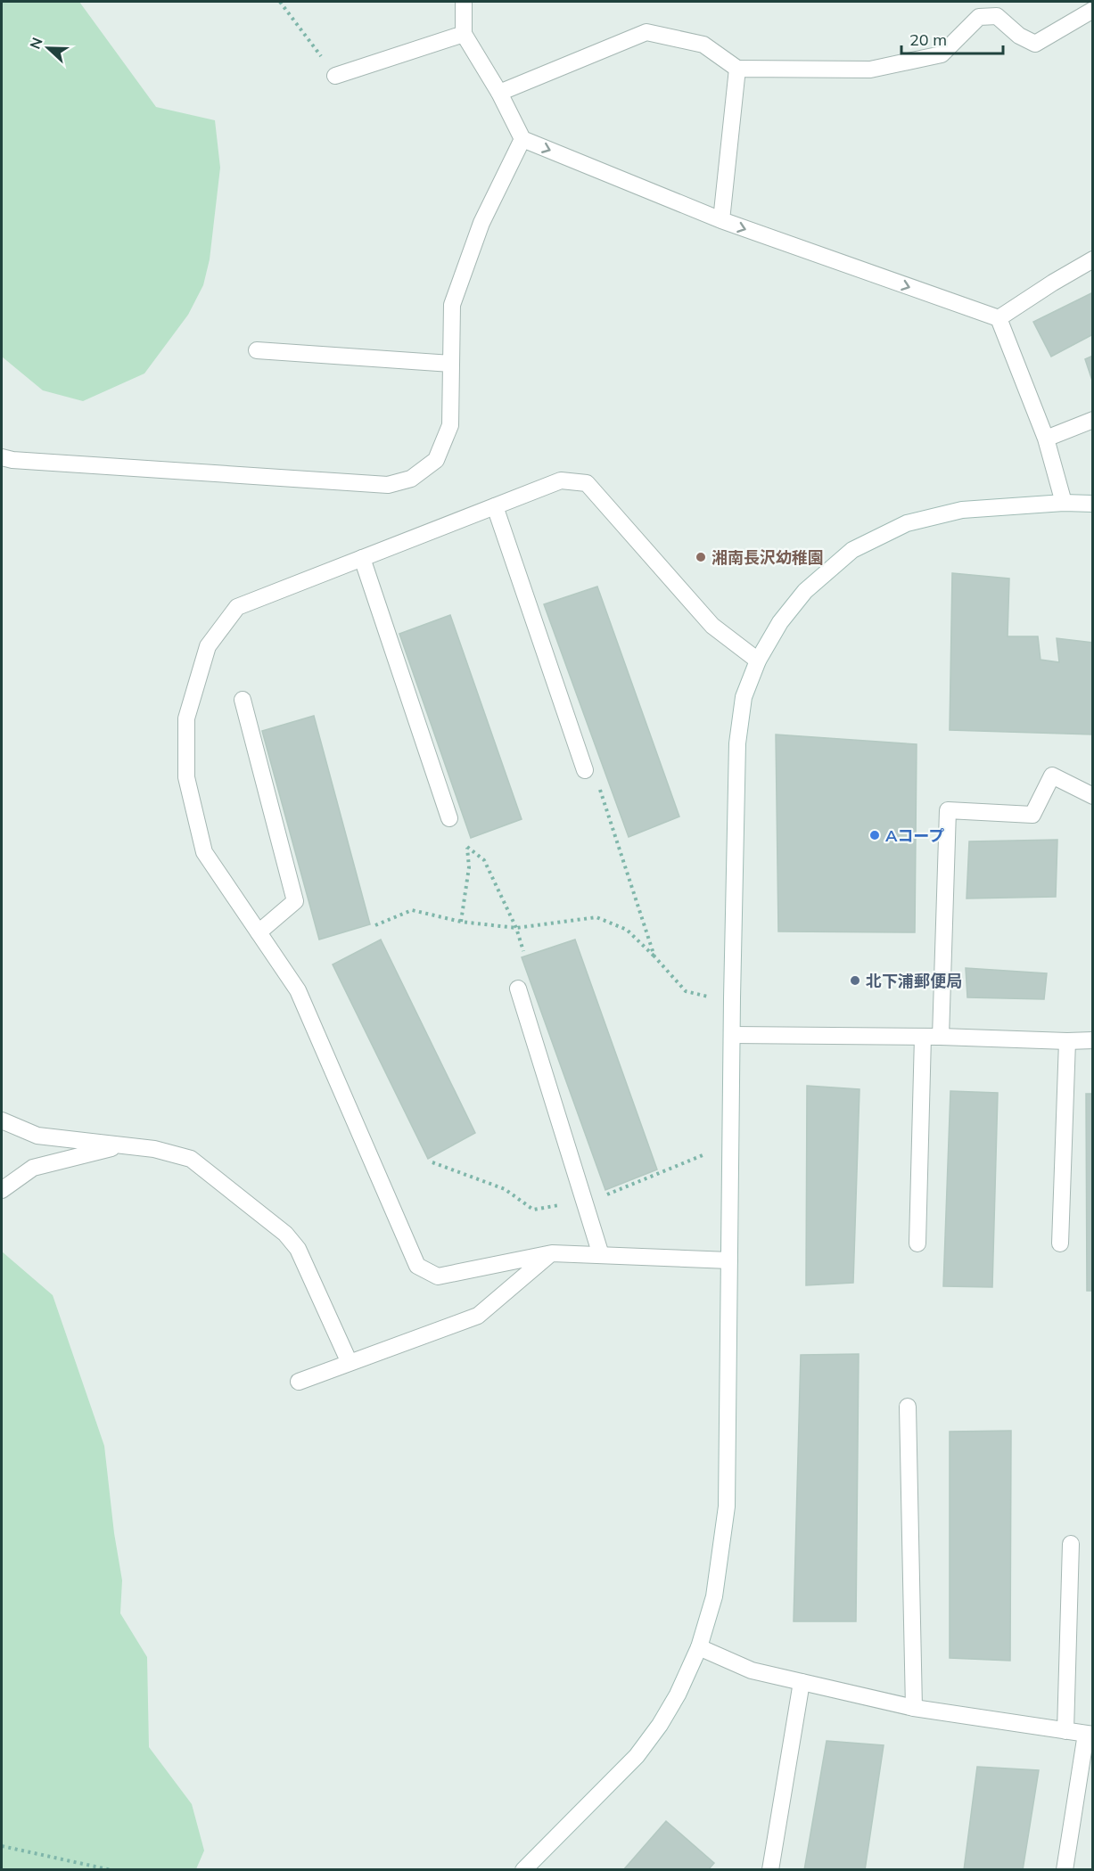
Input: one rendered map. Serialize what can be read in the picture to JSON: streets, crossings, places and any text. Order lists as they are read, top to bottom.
{
  "places": ["湘南長沢幼稚園", "Aコープ", "北下浦郵便局"],
  "scale_bar": "20 m",
  "north": "left"
}
